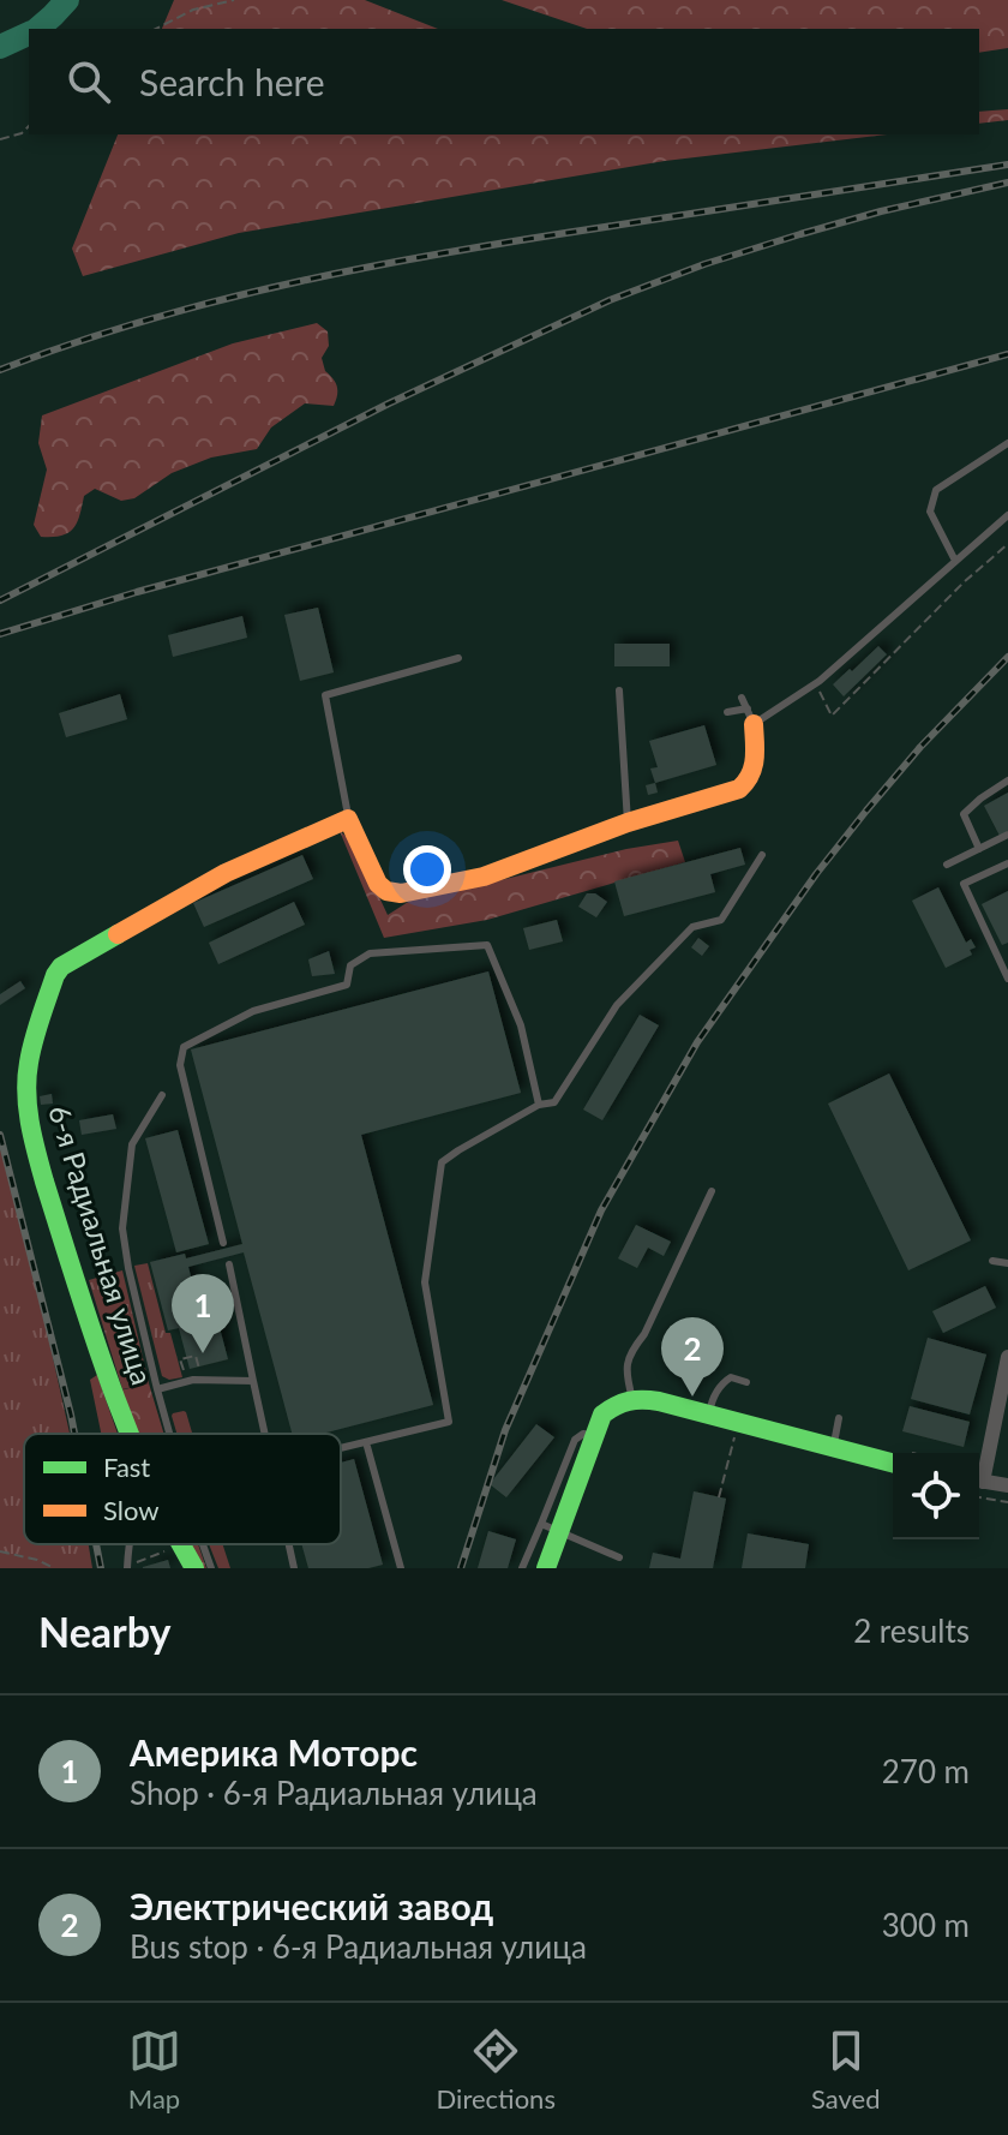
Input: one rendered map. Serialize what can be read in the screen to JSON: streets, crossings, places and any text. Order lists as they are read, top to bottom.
{
  "streets": {
    "street": ["6-я Радиальная улица"]
  },
  "legend": ["Fast", "Slow"],
  "page": {
    "search": "Search here",
    "pins": ["1", "2"],
    "heading": ["Nearby", "2 results"],
    "list": [
      {
        "mark": "1",
        "name": "Америка Моторс",
        "note": "Shop · 6-я Радиальная улица",
        "value": "270 m"
      },
      {
        "mark": "2",
        "name": "Электрический завод",
        "note": "Bus stop · 6-я Радиальная улица",
        "value": "300 m"
      }
    ],
    "nav": ["Map", "Directions", "Saved"]
  }
}
